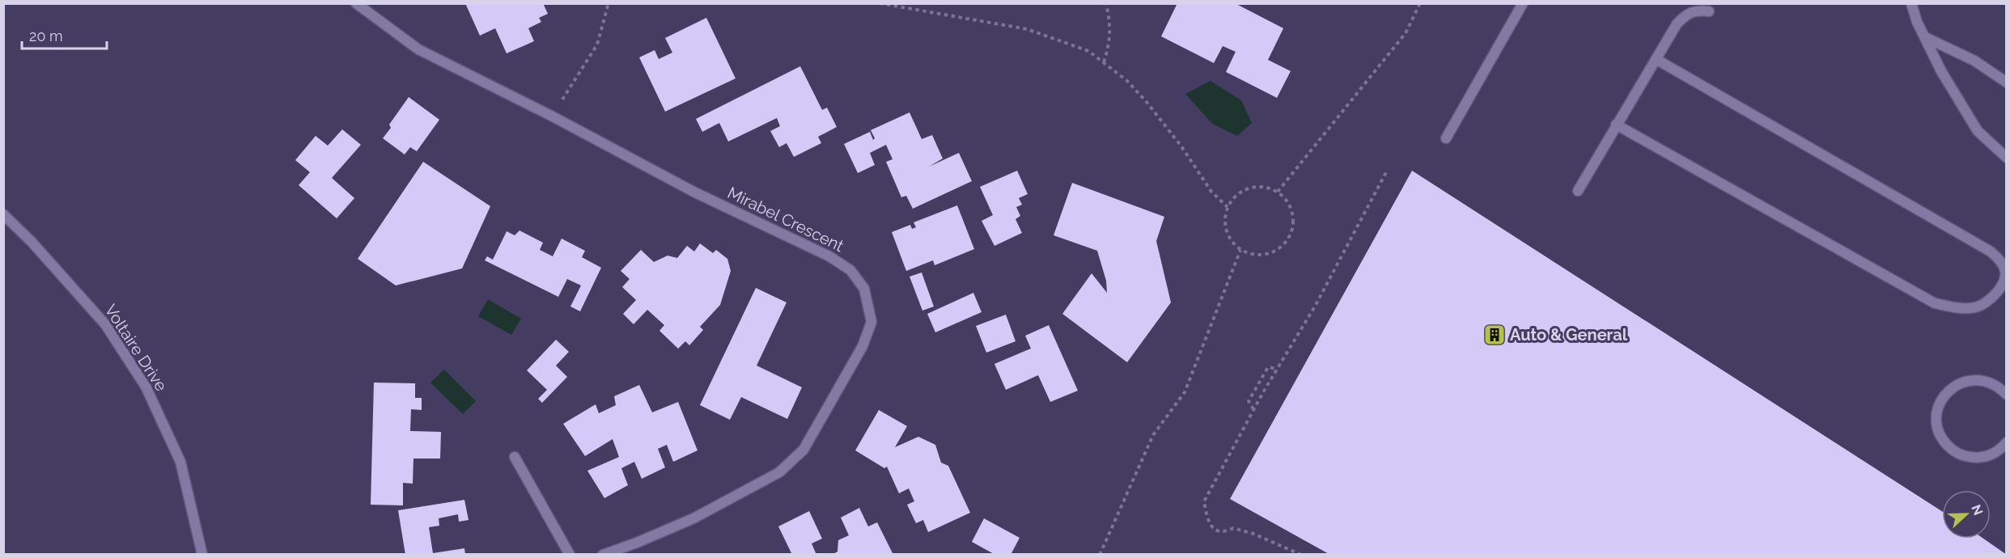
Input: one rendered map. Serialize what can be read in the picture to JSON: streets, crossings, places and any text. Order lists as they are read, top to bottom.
{
  "streets": {
    "street": ["Mirabel Crescent", "Voltaire Drive"]
  },
  "places": {
    "building": ["Auto & General"]
  },
  "scale_bar": "20 m",
  "north": "right"
}
